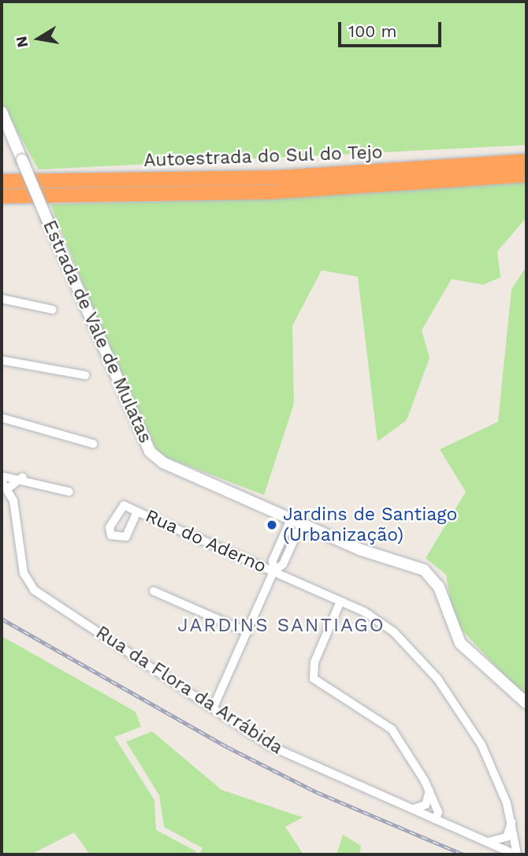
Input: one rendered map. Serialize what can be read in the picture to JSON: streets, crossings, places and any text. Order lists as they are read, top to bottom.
{
  "streets": {
    "highway": ["Autoestrada do Sul do Tejo"],
    "street": ["Estrada de Vale de Mulatas", "Rua do Aderno", "Rua da Flora da Arrábida"]
  },
  "crossings": [
    ["Rua do Aderno", "Rua da Flora da Arrábida"]
  ],
  "districts": ["JARDINS SANTIAGO"],
  "places": ["Jardins de Santiago (Urbanização)"],
  "scale_bar": "100 m",
  "north": "left"
}
